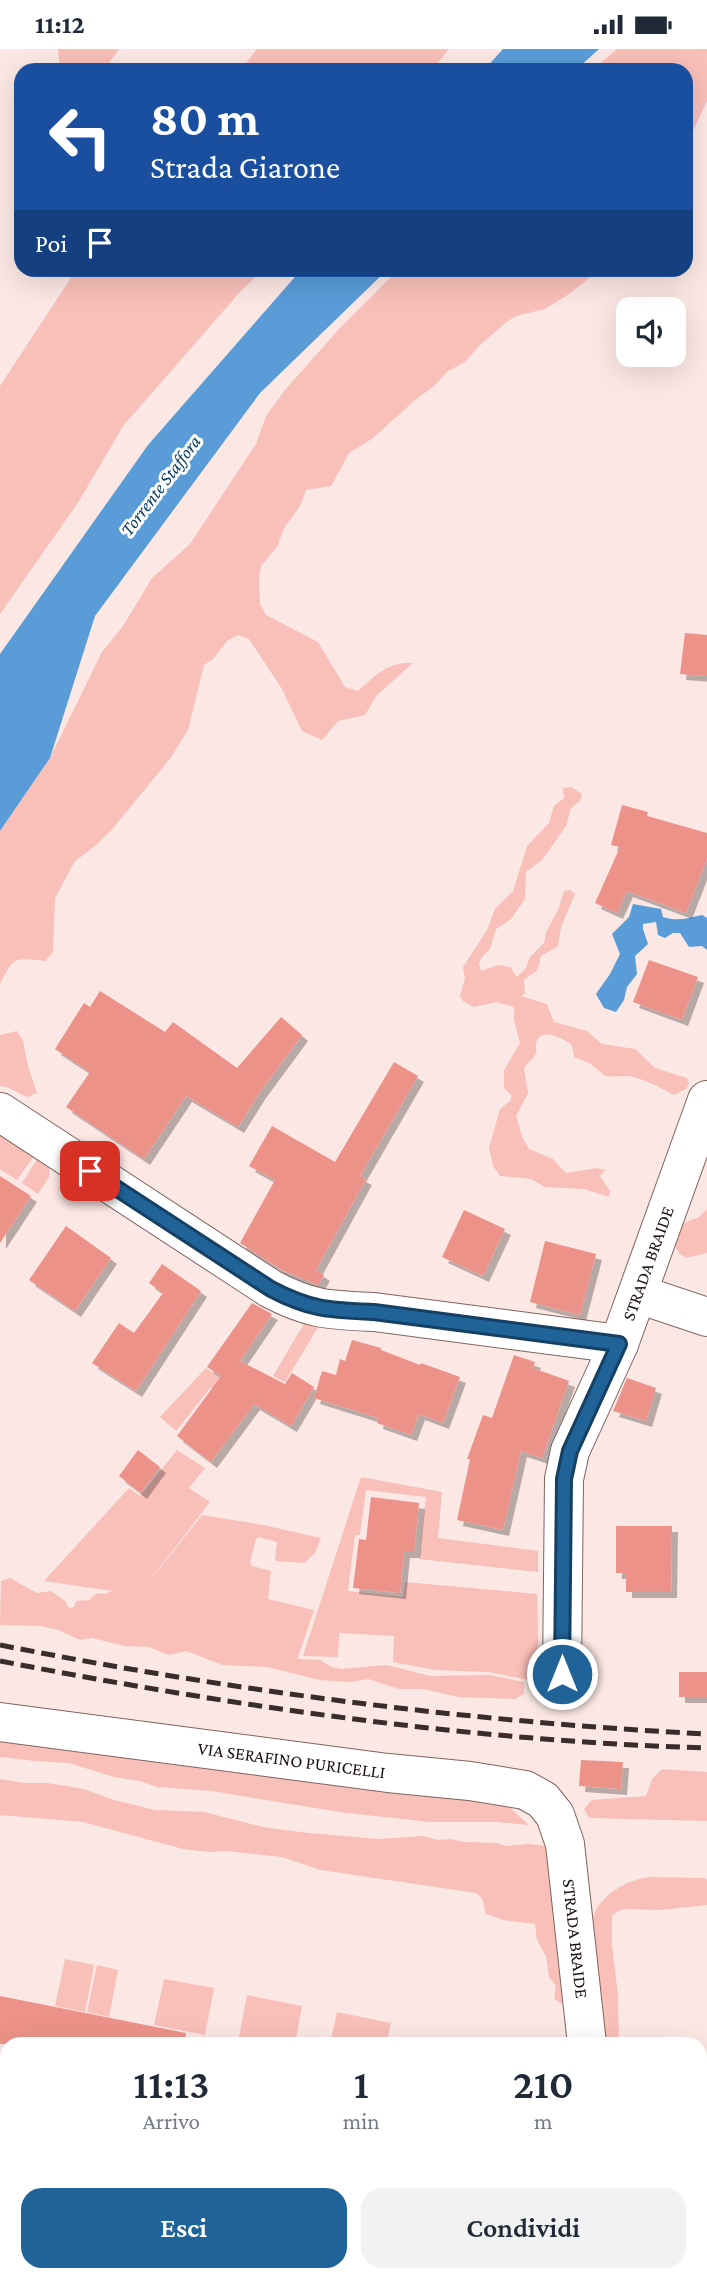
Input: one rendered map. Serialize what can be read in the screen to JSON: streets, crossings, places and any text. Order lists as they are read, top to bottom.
{
  "streets": {
    "street": ["STRADA BRAIDE", "VIA SERAFINO PURICELLI"]
  },
  "crossings": [
    ["STRADA BRAIDE", "VIA SERAFINO PURICELLI"]
  ],
  "water": ["Torrente Staffora"],
  "page": {
    "status": "11:12",
    "turn": ["80 m", "Strada Giarone"],
    "then": "Poi",
    "eta": [
      "11:13",
      "Arrivo",
      "1",
      "min",
      "210",
      "m"
    ],
    "buttons": ["Esci", "Condividi"]
  }
}
